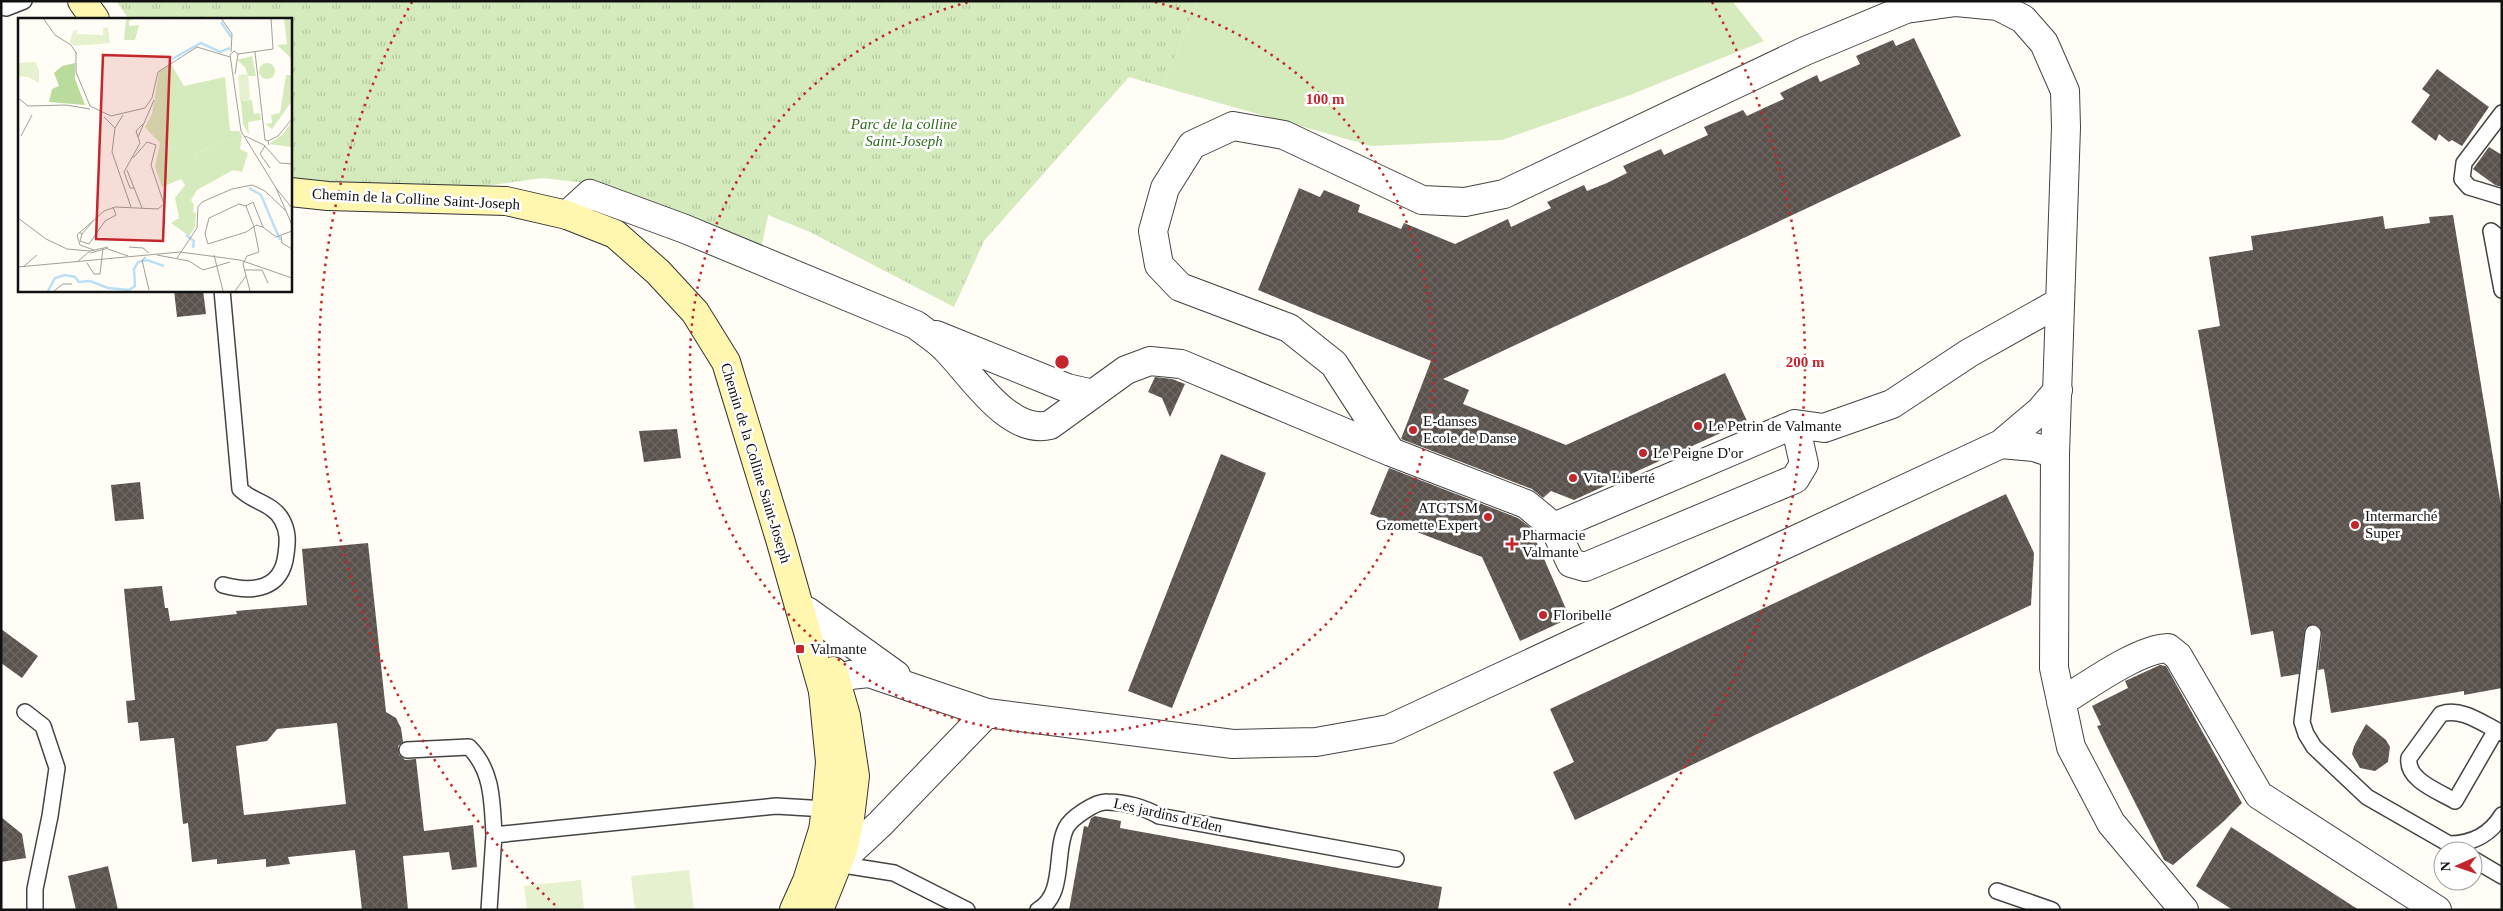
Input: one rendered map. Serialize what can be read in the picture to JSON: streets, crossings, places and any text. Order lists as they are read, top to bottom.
{
  "streets": {
    "street": ["Chemin de la Colline Saint-Joseph"],
    "lane": ["Les jardins d'Eden"]
  },
  "parks": ["Parc de la colline Saint-Joseph"],
  "places": {
    "other": [
      "Le Petrin de Valmante",
      "E-danses Ecole de Danse",
      "Le Peigne D'or",
      "Vita Liberté",
      "ATGTSM Gzomette Expert",
      "Intermarché Super",
      "Floribelle"
    ],
    "health": ["Pharmacie Valmante"],
    "transit": ["Valmante"]
  },
  "north": "left",
  "rings": ["100 m", "200 m"]
}
